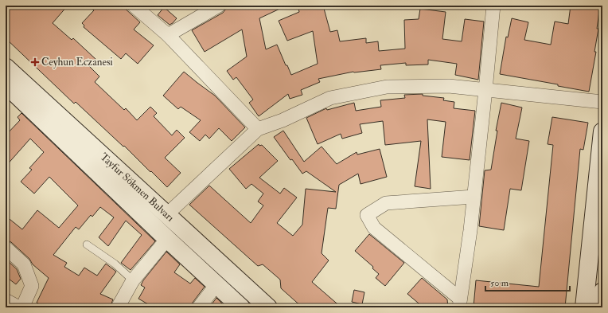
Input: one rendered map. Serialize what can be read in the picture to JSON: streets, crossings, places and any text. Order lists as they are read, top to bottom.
{
  "streets": {
    "main road": ["Tayfur Sökmen Bulvarı"]
  },
  "places": {
    "health": ["Ceyhun Eczanesi"]
  },
  "scale_bar": "50 m"
}
